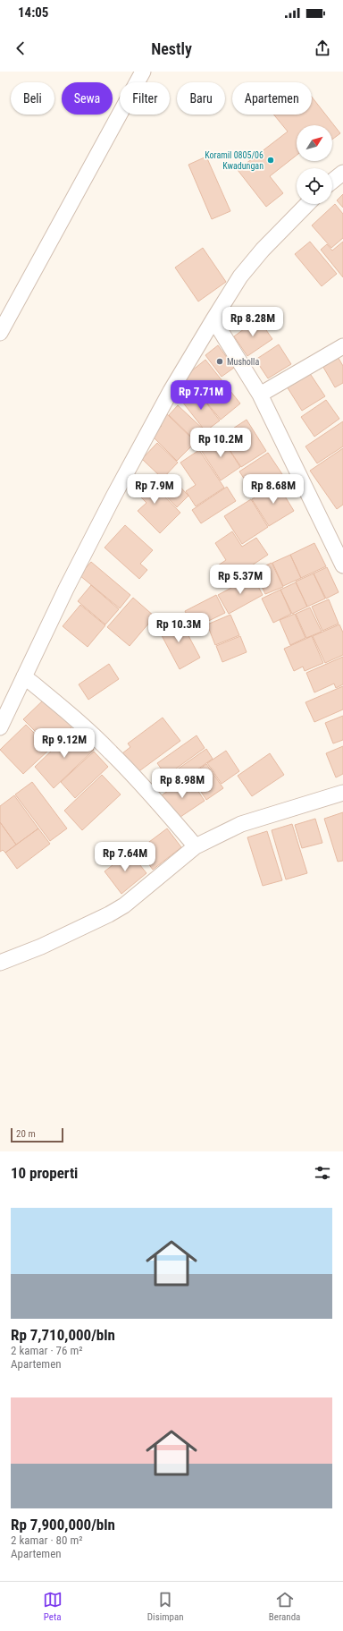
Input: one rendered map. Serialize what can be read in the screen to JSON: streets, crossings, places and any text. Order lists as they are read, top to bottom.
{
  "places": ["Koramil 0805/06 Kwadungan", "Musholla"],
  "scale_bar": "20 m",
  "north": "top right",
  "page": {
    "status": "14:05",
    "header": "Nestly",
    "chip": [
      "Beli",
      "Sewa",
      "Filter",
      "Baru",
      "Apartemen"
    ],
    "price": [
      "Rp 8.28M",
      "Rp 7.71M",
      "Rp 10.2M",
      "Rp 7.9M",
      "Rp 8.68M",
      "Rp 5.37M",
      "Rp 10.3M",
      "Rp 9.12M",
      "Rp 8.98M",
      "Rp 7.64M"
    ],
    "scale": "20 m",
    "heading": "10 properti",
    "list": [
      {
        "name": "Rp 7,710,000/bln",
        "note": "2 kamar · 76 m² · Apartemen"
      },
      {
        "name": "Rp 7,900,000/bln",
        "note": "2 kamar · 80 m² · Apartemen"
      }
    ],
    "tabs": ["Peta", "Disimpan", "Beranda"]
  }
}
